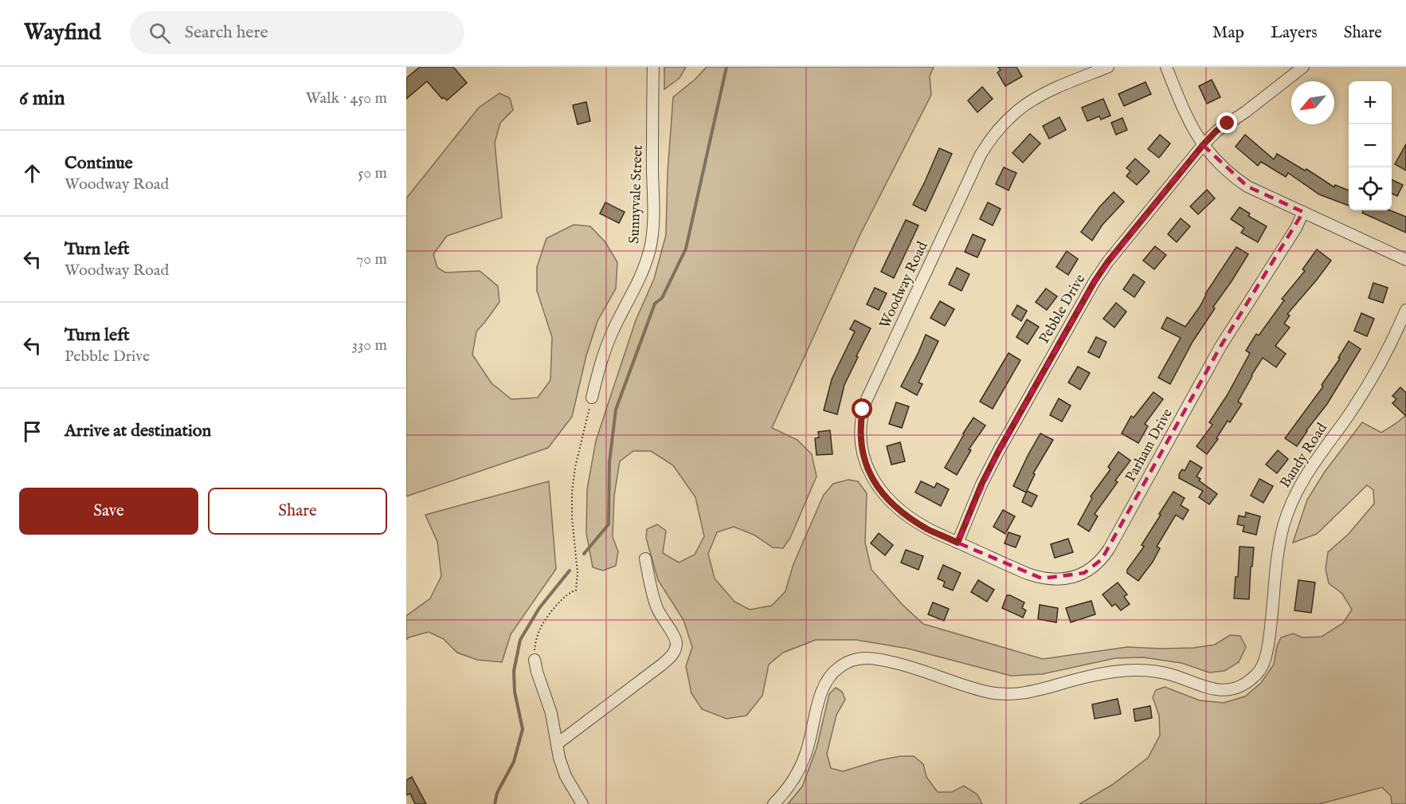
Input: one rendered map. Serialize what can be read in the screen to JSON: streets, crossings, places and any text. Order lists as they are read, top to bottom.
{
  "streets": {
    "street": [
      "Sunnyvale Street",
      "Woodway Road",
      "Pebble Drive",
      "Parham Drive",
      "Bandy Road"
    ]
  },
  "crossings": [
    ["Woodway Road", "Pebble Drive"],
    ["Woodway Road", "Parham Drive"],
    ["Pebble Drive", "Parham Drive"]
  ],
  "north": "bottom left",
  "page": {
    "header": "Wayfind",
    "search": "Search here",
    "nav": ["Map", "Layers", "Share"],
    "heading": ["6 min", "Walk · 450 m"],
    "map_buttons": ["+", "−"],
    "list": [
      ["Continue", "Woodway Road", "50 m"],
      ["Turn left", "Woodway Road", "70 m"],
      ["Turn left", "Pebble Drive", "330 m"],
      "Arrive at destination"
    ],
    "buttons": ["Save", "Share"]
  }
}
